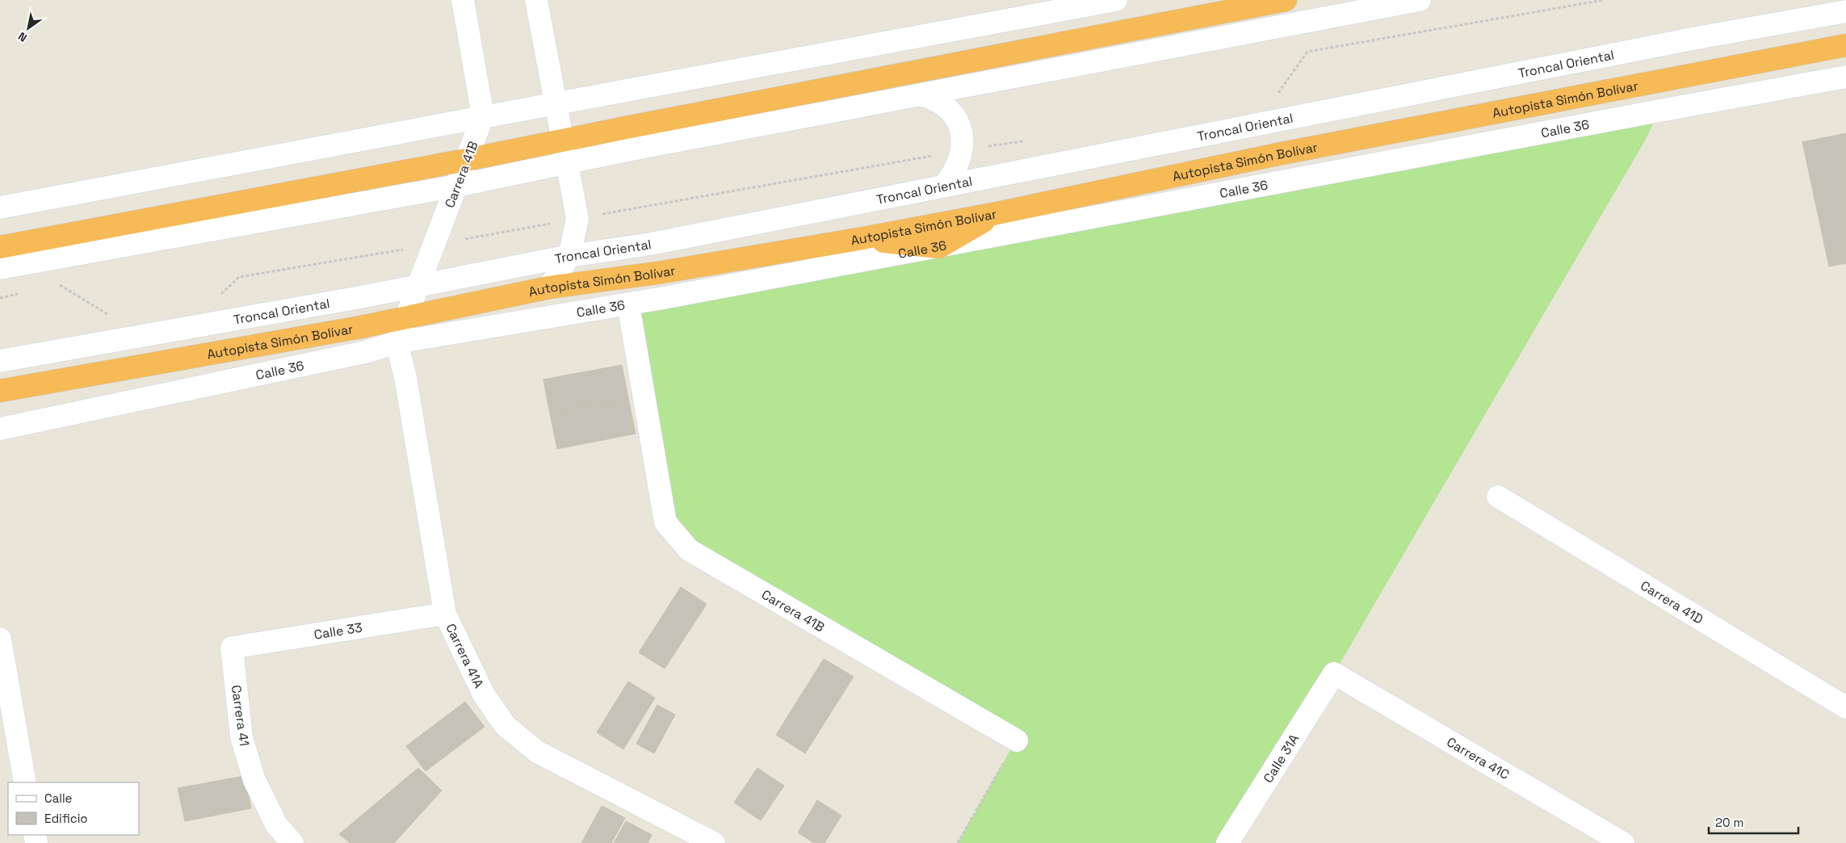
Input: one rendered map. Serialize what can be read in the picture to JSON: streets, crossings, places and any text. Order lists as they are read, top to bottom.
{
  "streets": {
    "highway": ["Autopista Simón Bolívar"],
    "street": [
      "Troncal Oriental",
      "Calle 36",
      "Carrera 41B",
      "Carrera 41D",
      "Calle 33",
      "Carrera 41A",
      "Carrera 41",
      "Calle 31A",
      "Carrera 41C"
    ]
  },
  "crossings": [
    ["Troncal Oriental", "Carrera 41B"],
    ["Autopista Simón Bolívar", "Carrera 41B"],
    ["Calle 36", "Carrera 41B"],
    ["Calle 36", "Carrera 41A"],
    ["Carrera 41B", "Carrera 41A"],
    ["Calle 33", "Carrera 41A"],
    ["Calle 33", "Carrera 41"],
    ["Calle 31A", "Carrera 41C"]
  ],
  "legend": ["Calle", "Edificio"],
  "scale_bar": "20 m",
  "north": "bottom left"
}
